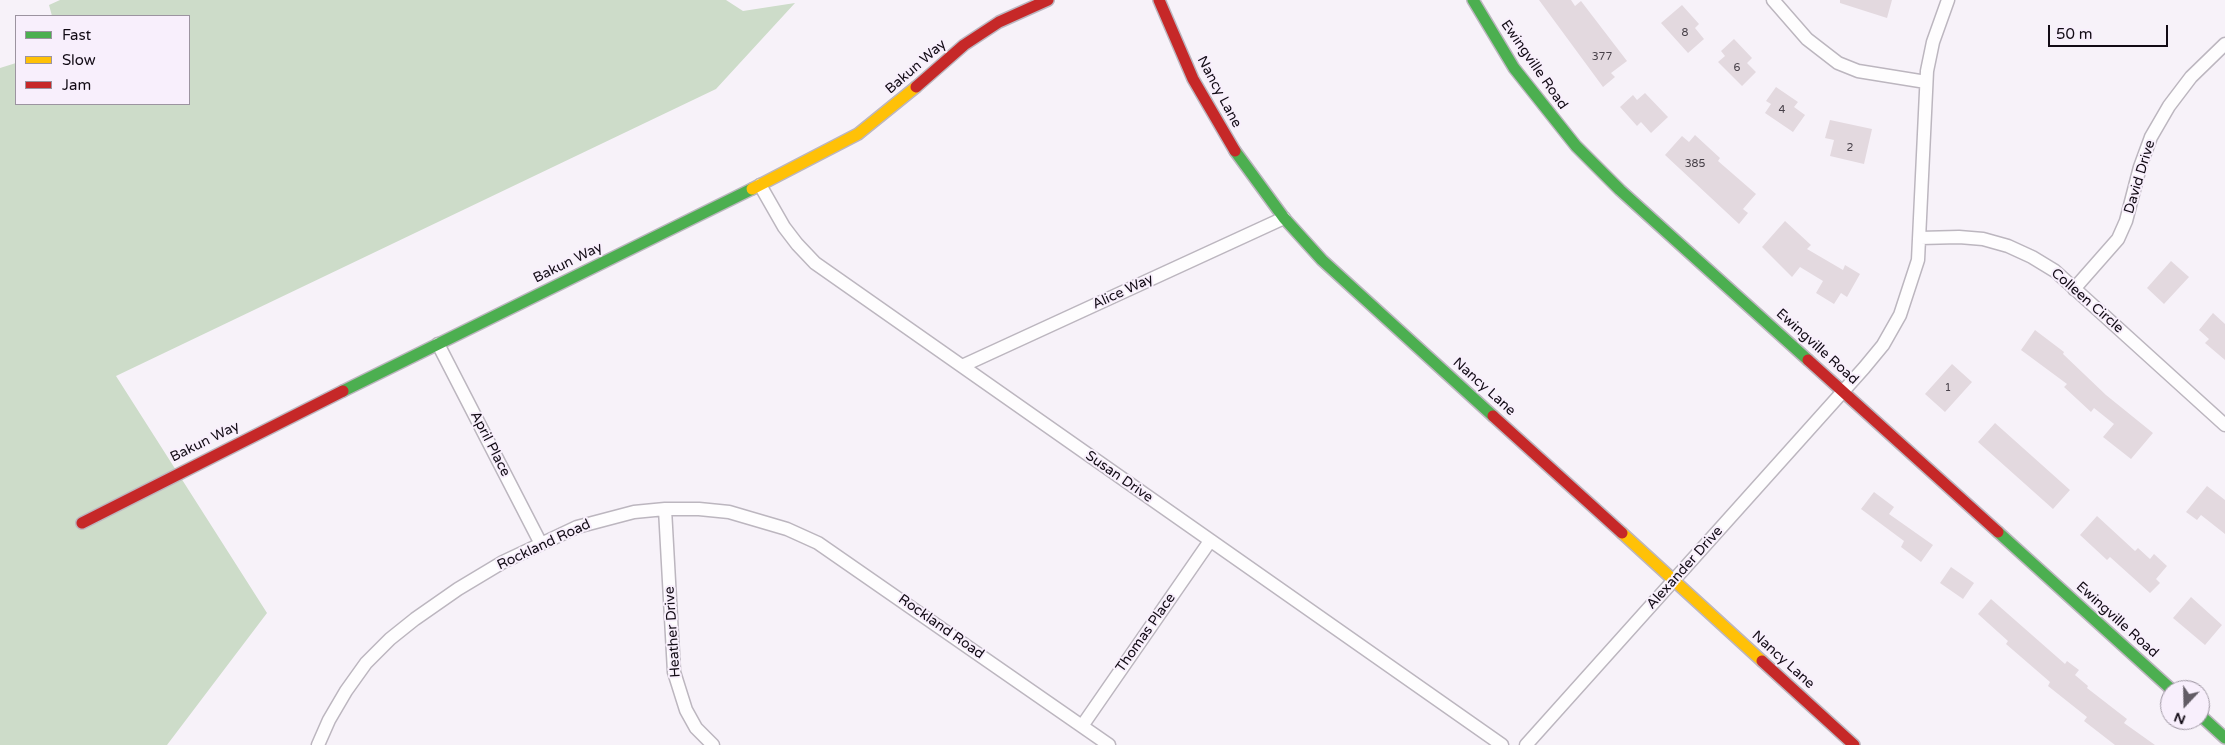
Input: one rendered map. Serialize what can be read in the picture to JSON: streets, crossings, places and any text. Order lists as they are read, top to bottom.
{
  "streets": {
    "street": [
      "Ewingville Road",
      "Bakun Way",
      "Nancy Lane",
      "David Drive",
      "Alice Way",
      "Colleen Circle",
      "April Place",
      "Susan Drive",
      "Rockland Road",
      "Alexander Drive",
      "Heather Drive",
      "Thomas Place"
    ]
  },
  "crossings": [
    ["Ewingville Road", "Alexander Drive"],
    ["Bakun Way", "April Place"],
    ["Bakun Way", "Susan Drive"],
    ["Nancy Lane", "Alice Way"],
    ["Nancy Lane", "Alexander Drive"],
    ["David Drive", "Colleen Circle"],
    ["Alice Way", "Susan Drive"],
    ["April Place", "Rockland Road"],
    ["Susan Drive", "Thomas Place"],
    ["Rockland Road", "Heather Drive"],
    ["Rockland Road", "Thomas Place"]
  ],
  "house_numbers": [
    "8",
    "377",
    "6",
    "4",
    "2",
    "385",
    "1"
  ],
  "legend": ["Fast", "Slow", "Jam"],
  "scale_bar": "50 m",
  "north": "bottom"
}
